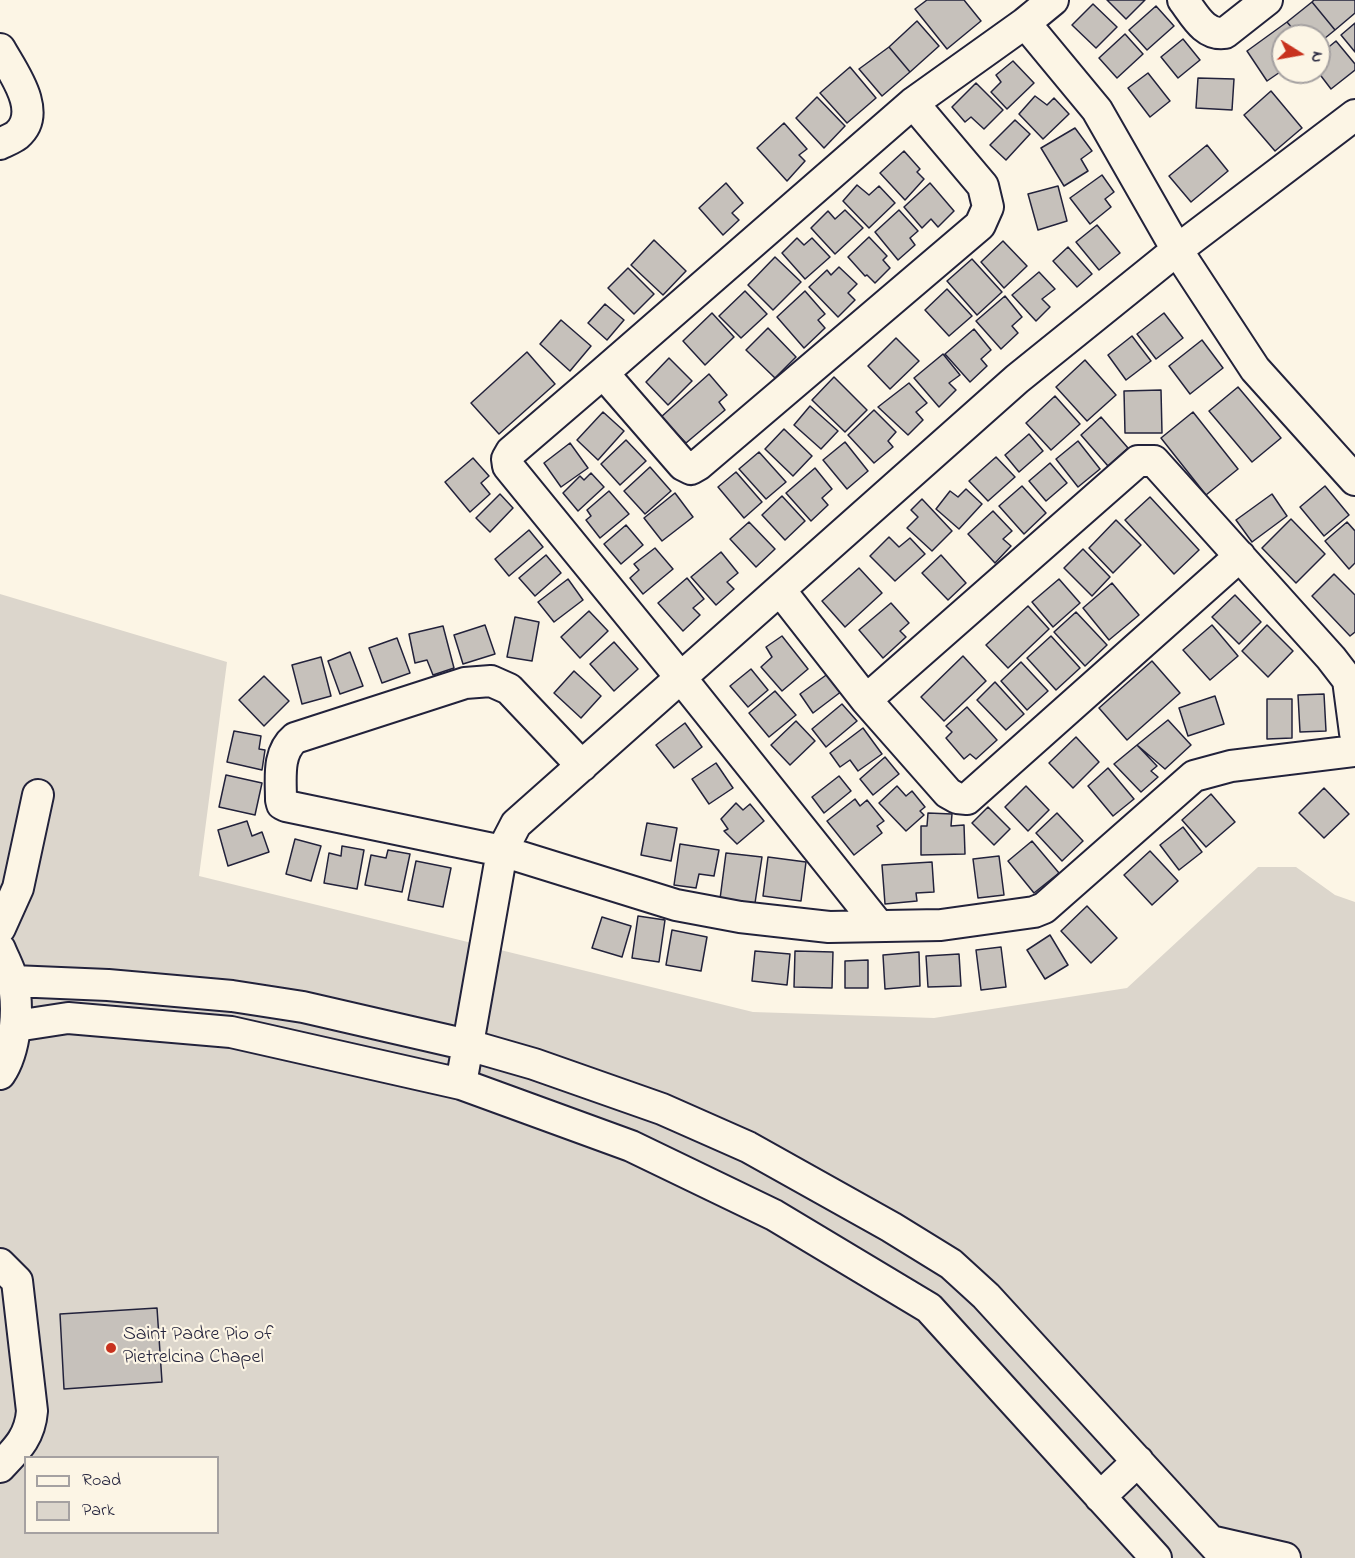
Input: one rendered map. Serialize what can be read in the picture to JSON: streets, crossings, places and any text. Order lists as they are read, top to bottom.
{
  "places": ["Saint Padre Pio of Pietrelcina Chapel"],
  "legend": ["Road", "Park"],
  "north": "right"
}
